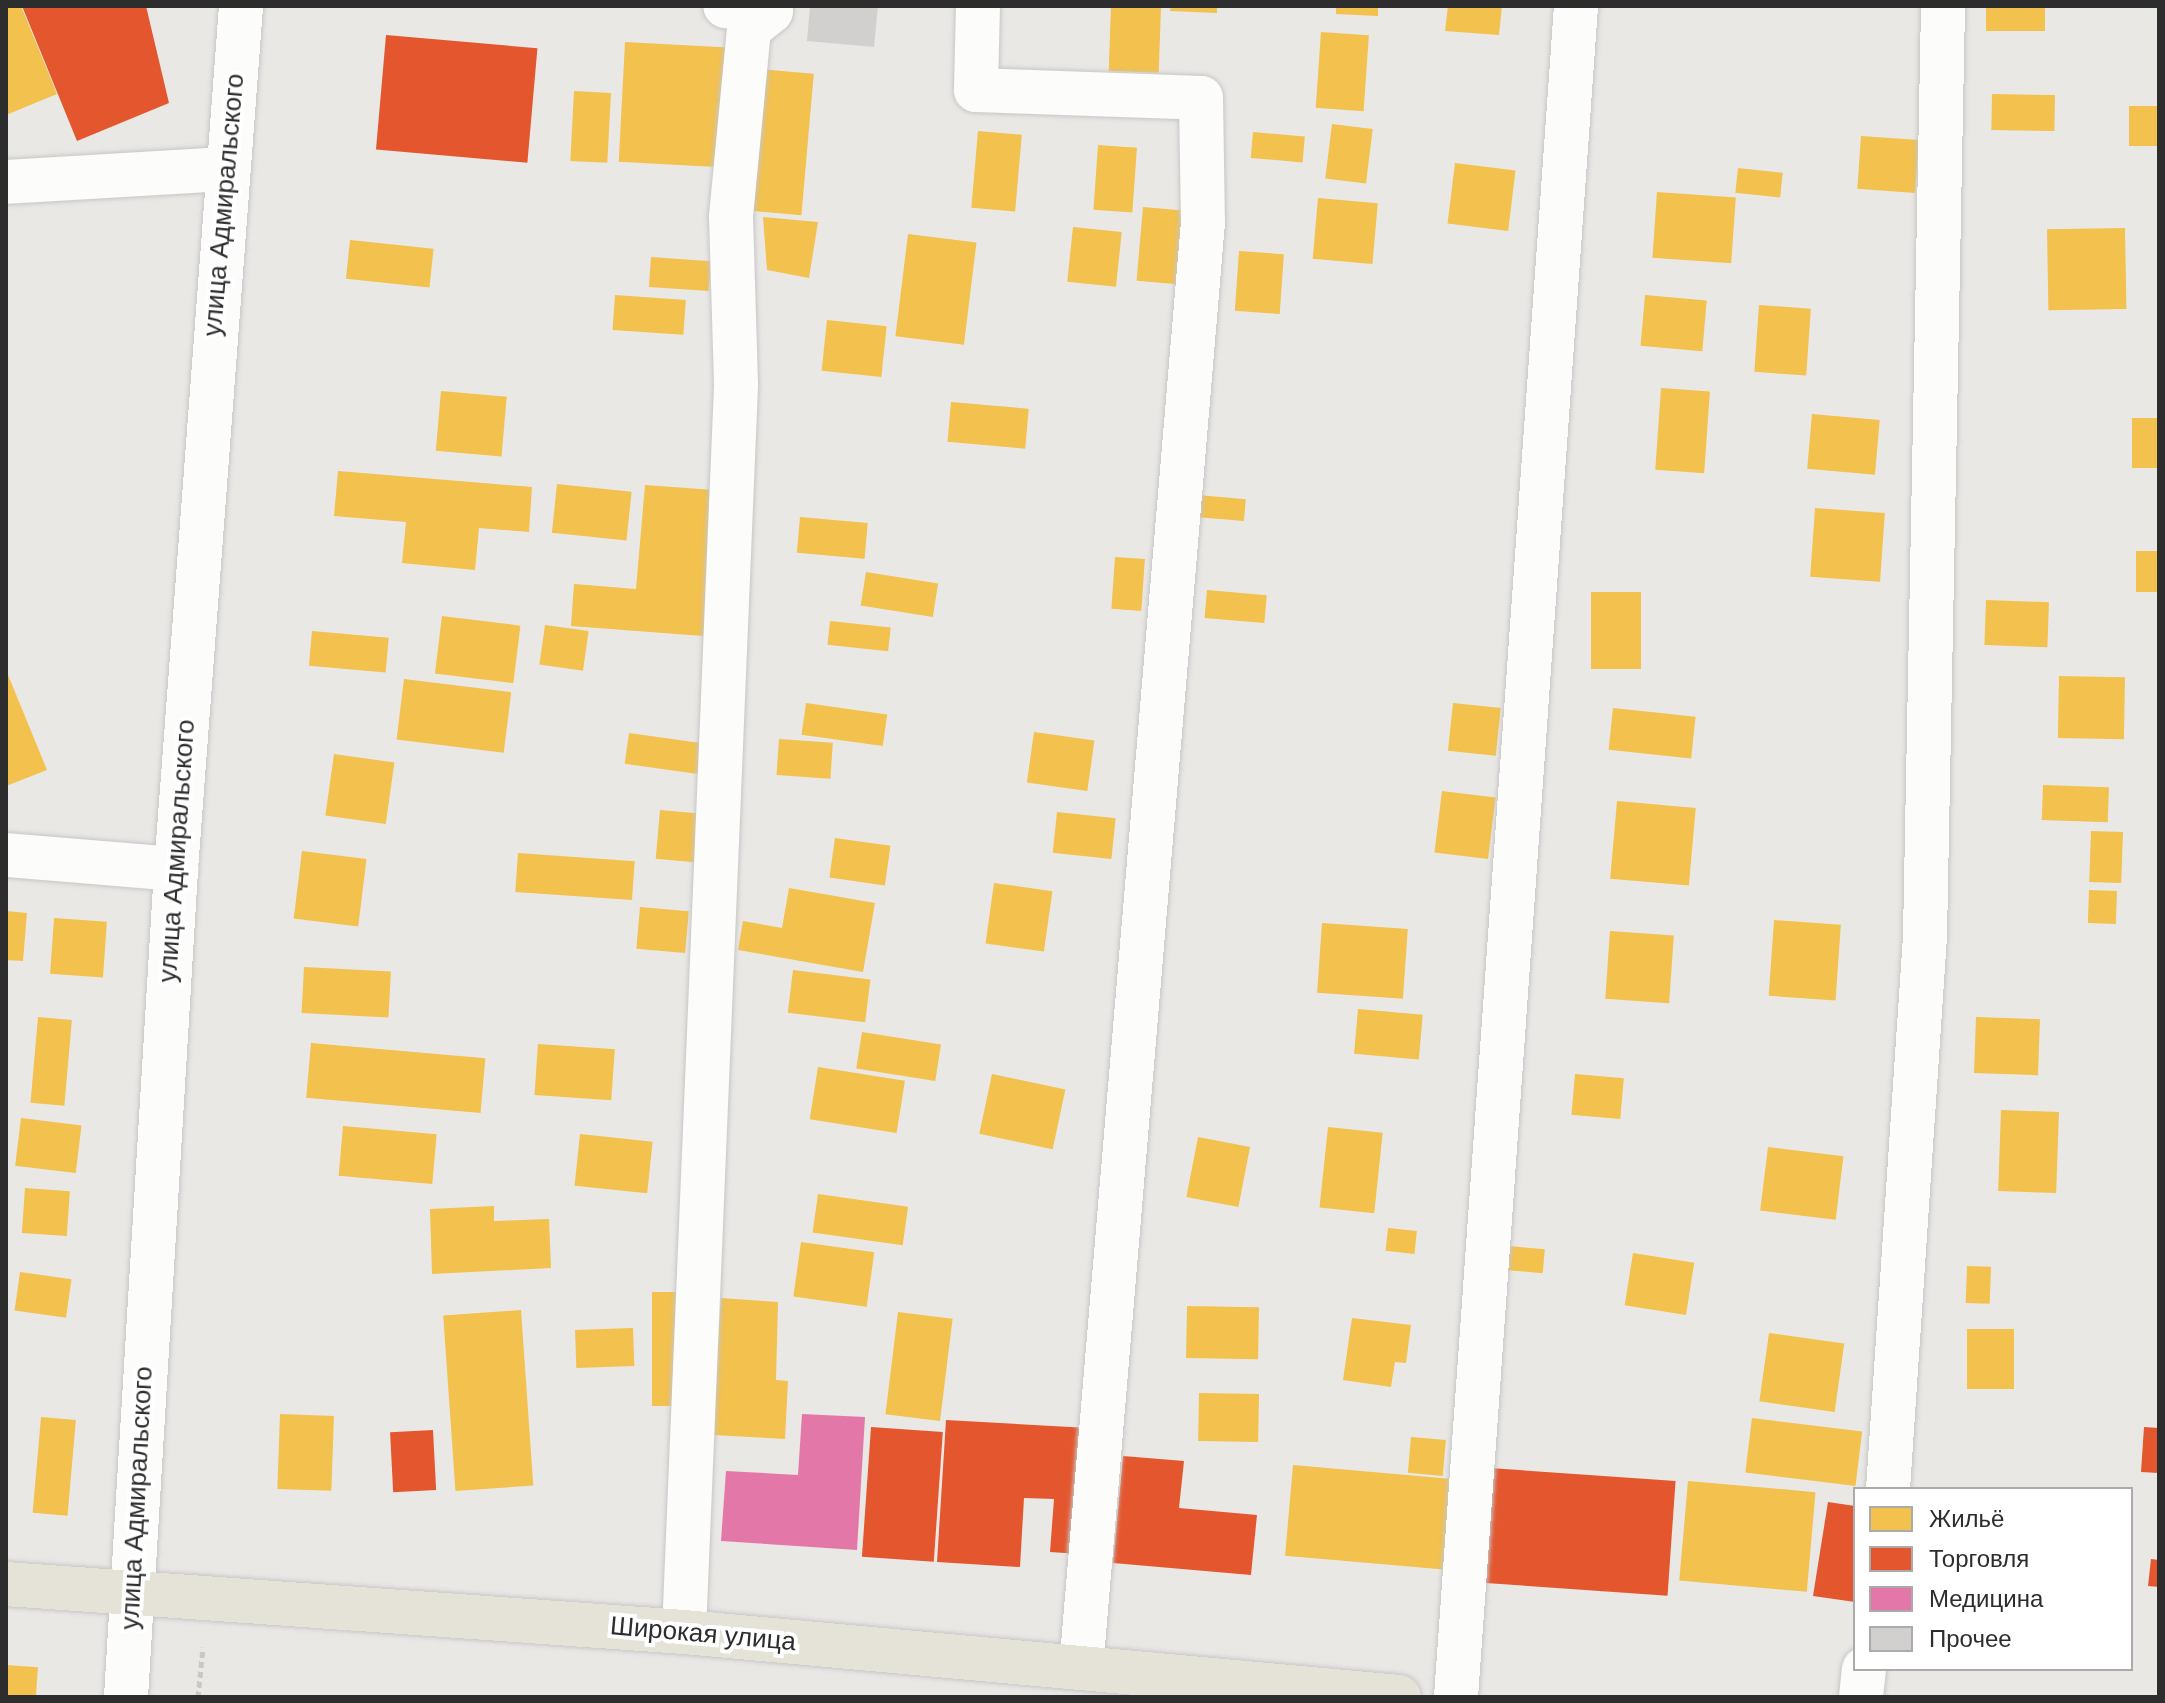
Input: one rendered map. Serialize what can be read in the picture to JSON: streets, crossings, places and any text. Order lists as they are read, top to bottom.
{
  "streets": {
    "main road": ["Широкая улица"],
    "street": ["улица Адмиральского"]
  },
  "crossings": [
    ["улица Адмиральского", "Широкая улица"]
  ],
  "legend": [
    "Жильё",
    "Торговля",
    "Медицина",
    "Прочее"
  ]
}
